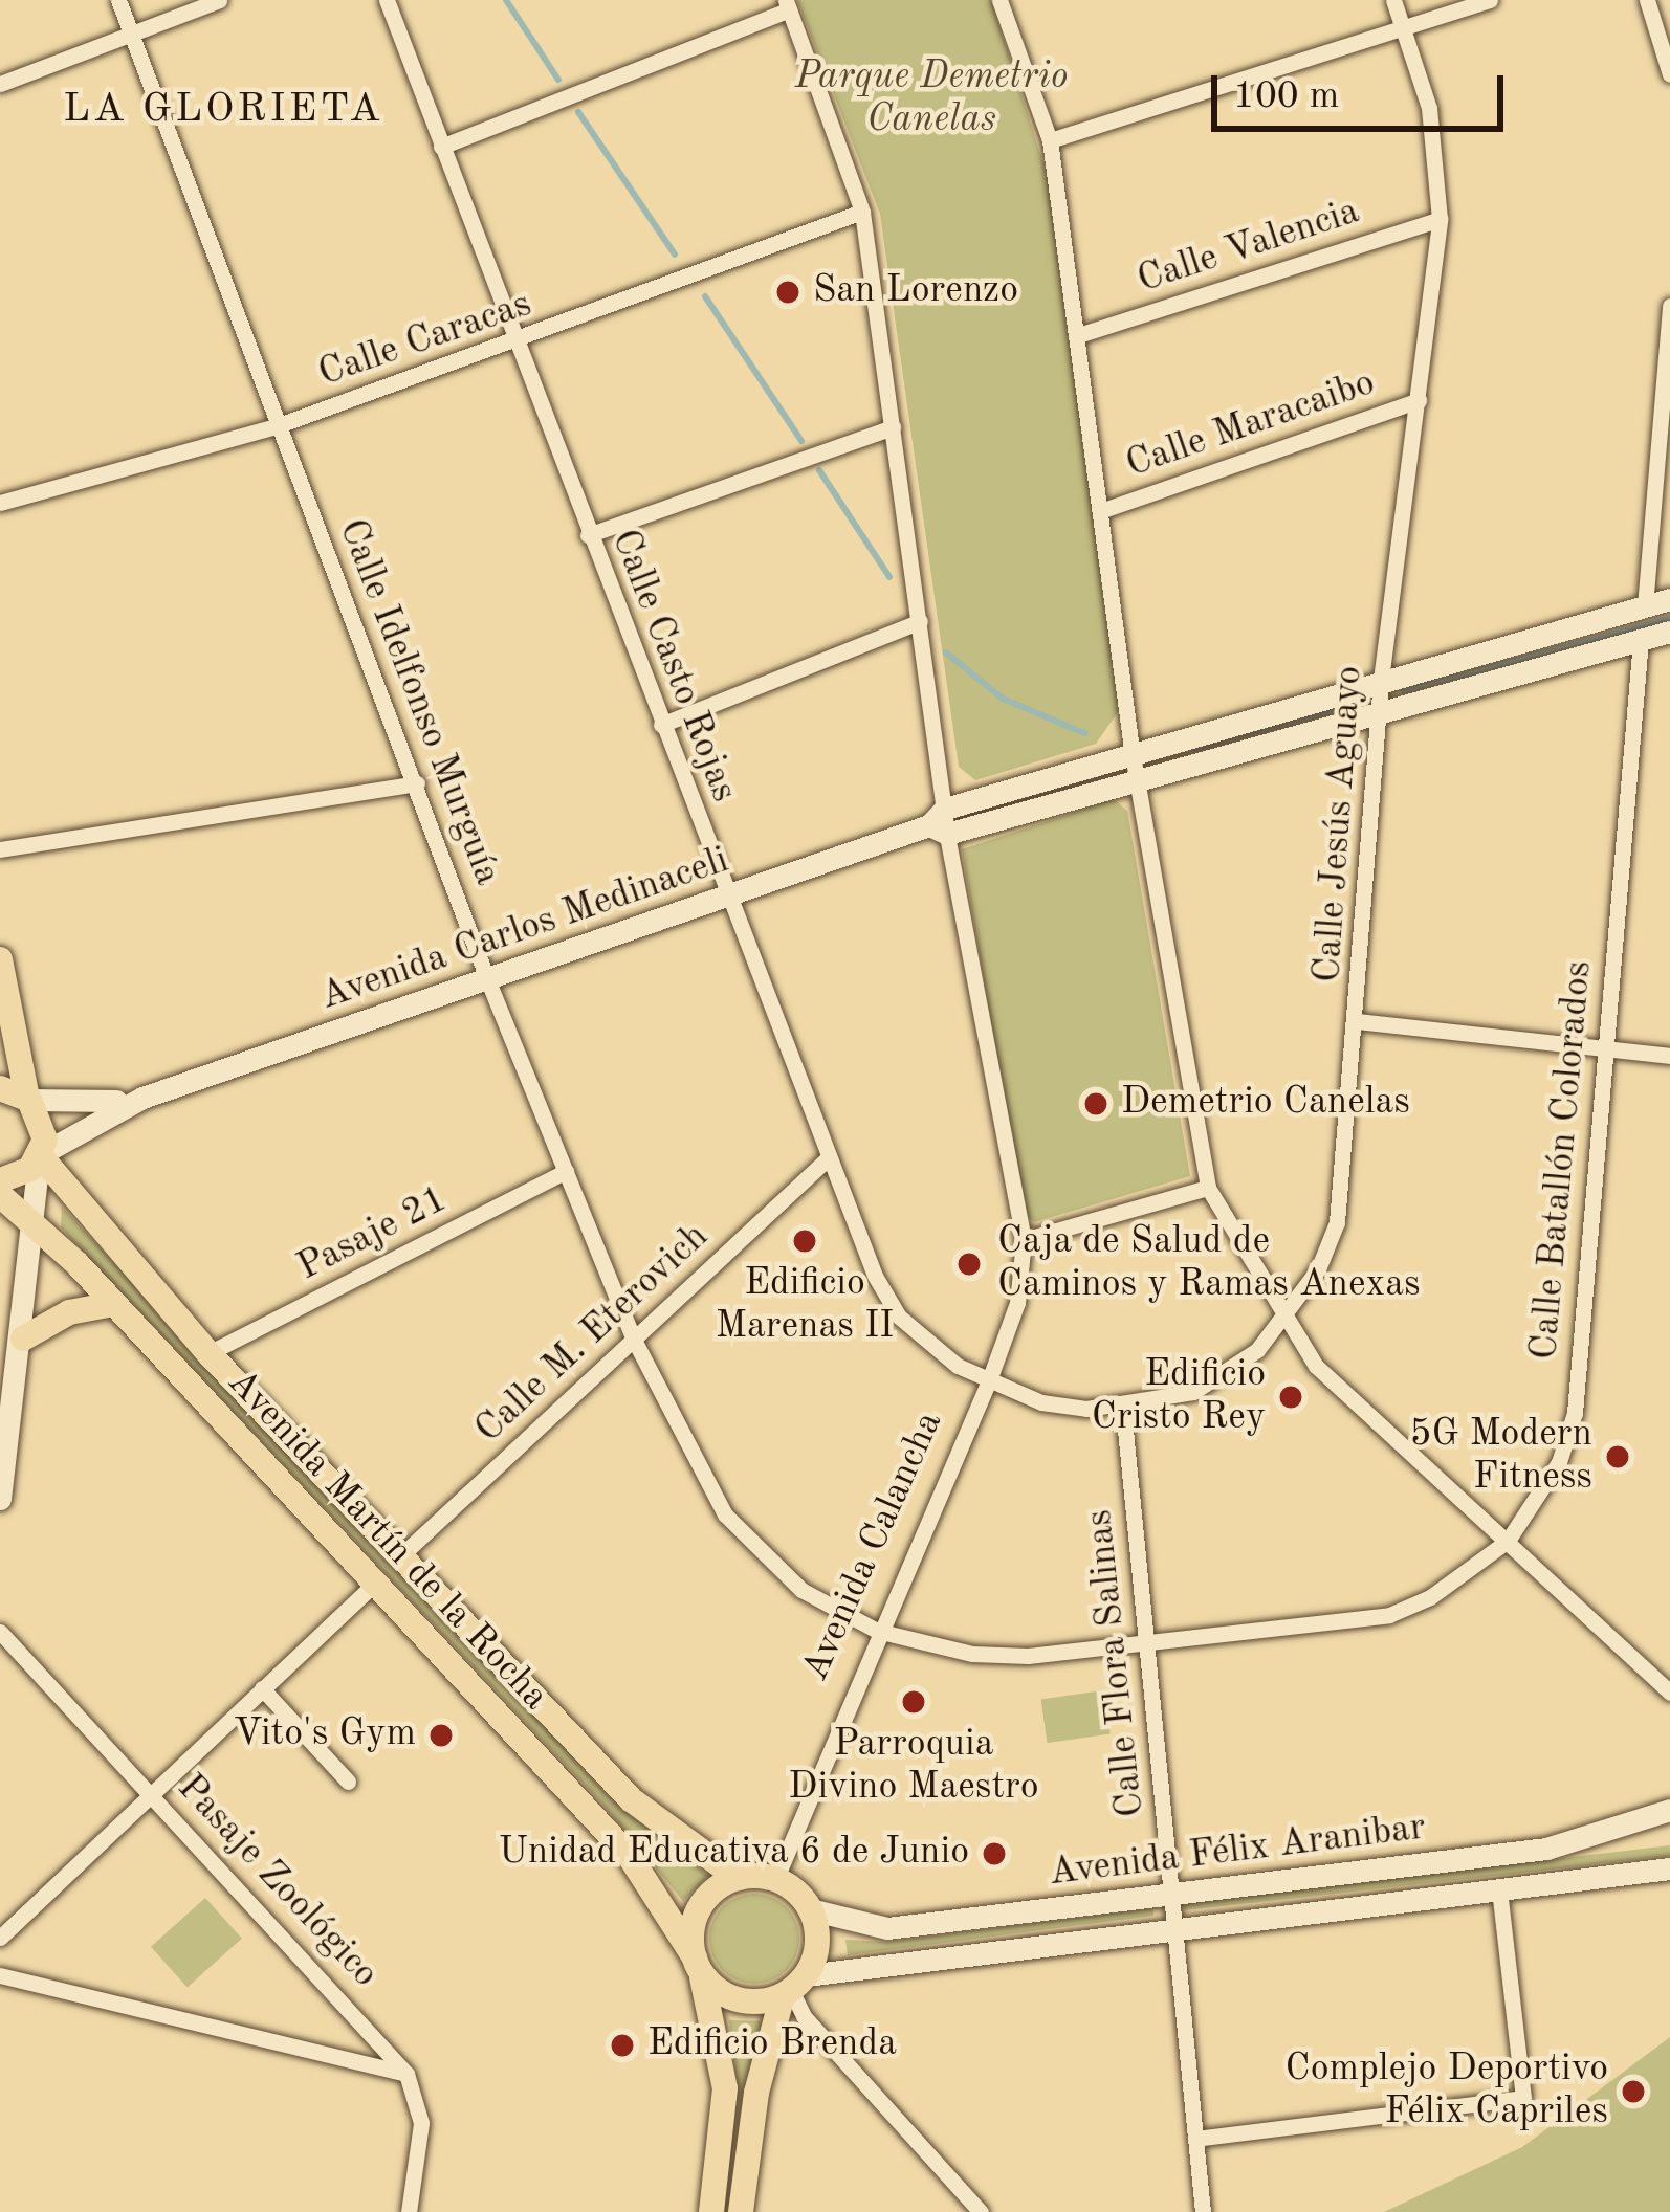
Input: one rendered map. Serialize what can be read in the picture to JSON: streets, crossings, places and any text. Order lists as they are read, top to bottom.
{
  "streets": {
    "main road": ["Avenida Carlos Medinaceli", "Avenida Martín de la Rocha", "Avenida Félix Aranibar"],
    "street": [
      "Calle Valencia",
      "Calle Caracas",
      "Calle Maracaibo",
      "Calle Casto Rojas",
      "Calle Idelfonso Murguía",
      "Calle Jesús Aguayo",
      "Calle Batallón Colorados",
      "Pasaje 21",
      "Calle M. Eterovich",
      "Avenida Calancha",
      "Calle Flora Salinas",
      "Pasaje Zoológico"
    ]
  },
  "crossings": [
    ["Calle Valencia", "Calle Jesús Aguayo"],
    ["Calle Caracas", "Calle Casto Rojas"],
    ["Calle Caracas", "Calle Idelfonso Murguía"],
    ["Calle Maracaibo", "Calle Jesús Aguayo"],
    ["Calle Casto Rojas", "Calle Jesús Aguayo"],
    ["Calle Casto Rojas", "Avenida Carlos Medinaceli"],
    ["Calle Casto Rojas", "Calle M. Eterovich"],
    ["Calle Casto Rojas", "Avenida Calancha"],
    ["Calle Idelfonso Murguía", "Avenida Carlos Medinaceli"],
    ["Calle Idelfonso Murguía", "Calle Batallón Colorados"],
    ["Calle Idelfonso Murguía", "Pasaje 21"],
    ["Calle Idelfonso Murguía", "Calle M. Eterovich"],
    ["Calle Idelfonso Murguía", "Avenida Calancha"],
    ["Calle Jesús Aguayo", "Avenida Carlos Medinaceli"],
    ["Calle Jesús Aguayo", "Avenida Calancha"],
    ["Calle Jesús Aguayo", "Calle Flora Salinas"],
    ["Avenida Carlos Medinaceli", "Calle Batallón Colorados"],
    ["Avenida Carlos Medinaceli", "Avenida Martín de la Rocha"],
    ["Calle Batallón Colorados", "Avenida Calancha"],
    ["Calle Batallón Colorados", "Calle Flora Salinas"],
    ["Pasaje 21", "Avenida Martín de la Rocha"],
    ["Calle M. Eterovich", "Avenida Martín de la Rocha"],
    ["Avenida Martín de la Rocha", "Avenida Calancha"],
    ["Avenida Martín de la Rocha", "Avenida Félix Aranibar"],
    ["Avenida Calancha", "Avenida Félix Aranibar"],
    ["Calle Flora Salinas", "Avenida Félix Aranibar"]
  ],
  "districts": ["LA GLORIETA"],
  "parks": ["Parque Demetrio Canelas"],
  "places": [
    "San Lorenzo",
    "Demetrio Canelas",
    "Edificio Marenas II",
    "Caja de Salud de Caminos y Ramas Anexas",
    "Edificio Cristo Rey",
    "5G Modern Fitness",
    "Parroquia Divino Maestro",
    "Vito's Gym",
    "Unidad Educativa 6 de Junio",
    "Edificio Brenda",
    "Complejo Deportivo Félix Capriles"
  ],
  "scale_bar": "100 m"
}
